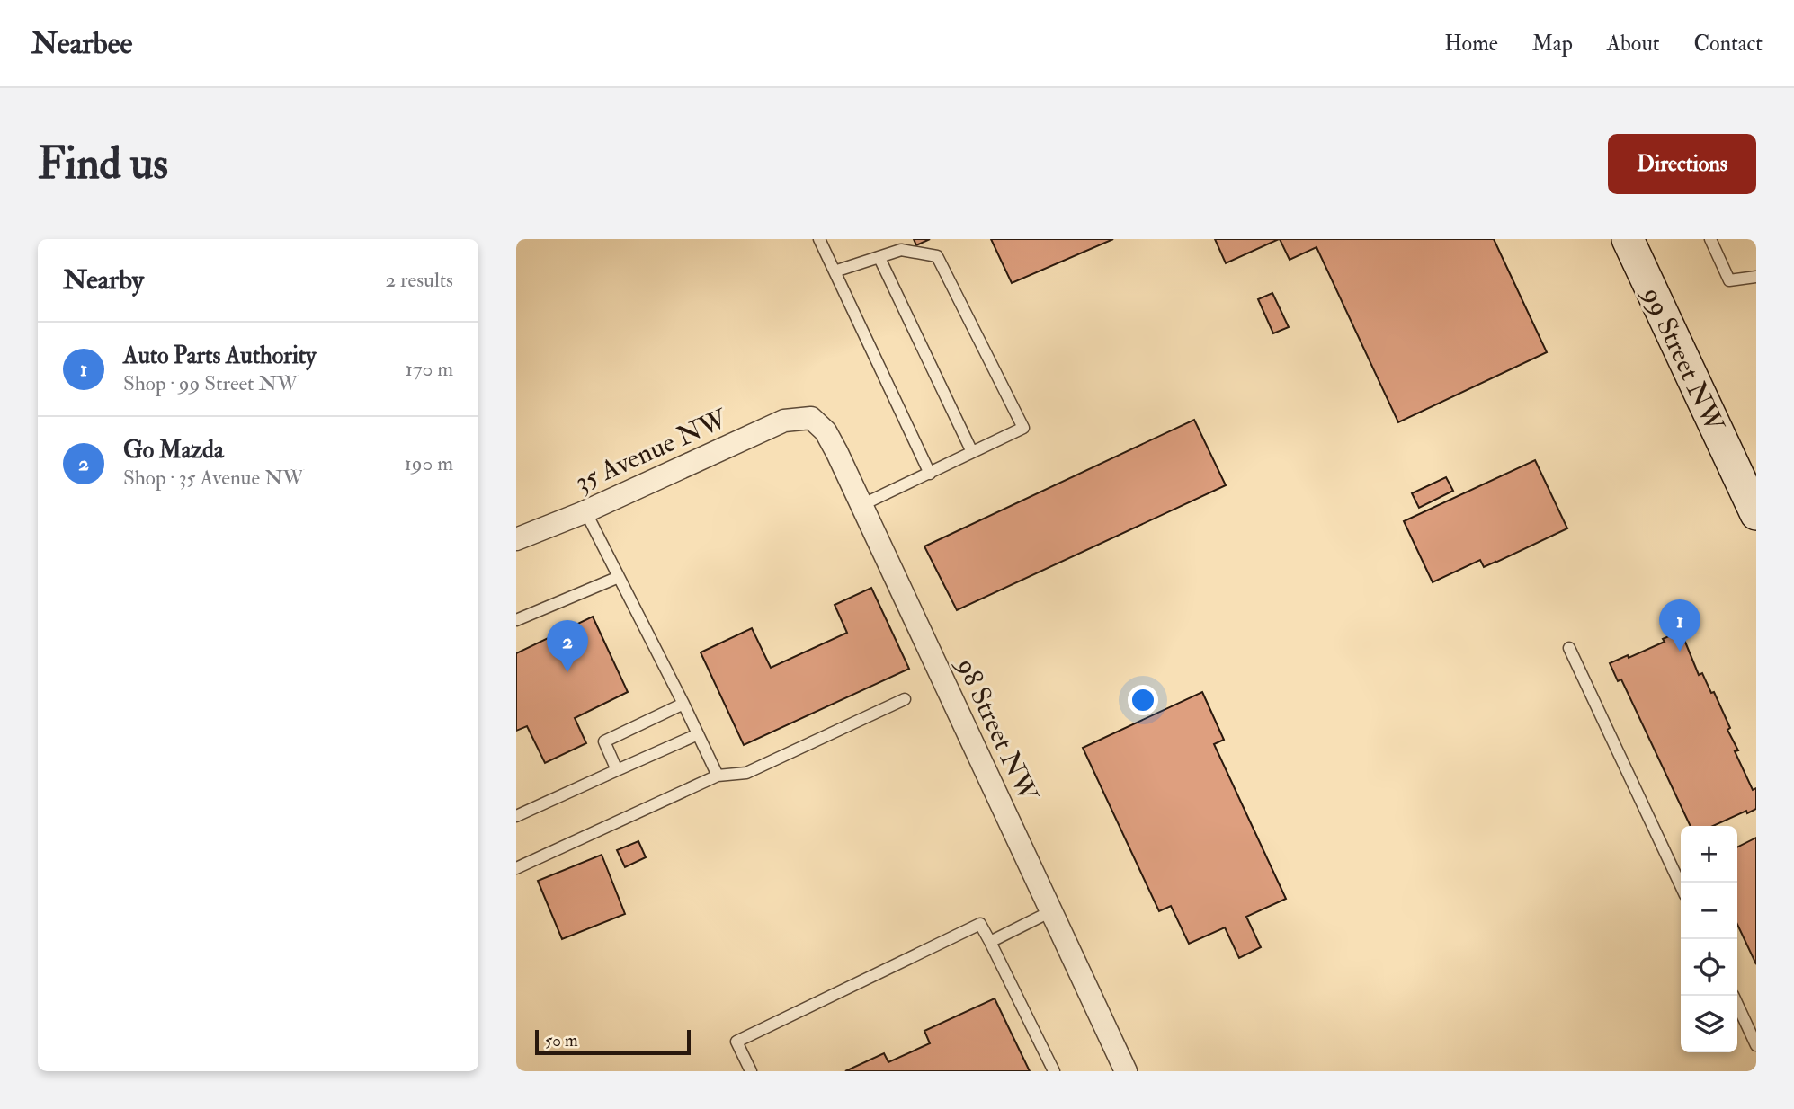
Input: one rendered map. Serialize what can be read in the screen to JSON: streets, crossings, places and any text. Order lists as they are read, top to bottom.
{
  "streets": {
    "main road": ["99 Street NW"],
    "street": ["35 Avenue NW", "98 Street NW"]
  },
  "crossings": [
    ["35 Avenue NW", "98 Street NW"]
  ],
  "scale_bar": "50 m",
  "page": {
    "header": "Nearbee",
    "nav": [
      "Home",
      "Map",
      "About",
      "Contact"
    ],
    "buttons": "Directions",
    "title": "Find us",
    "heading": ["Nearby", "2 results"],
    "list": [
      {
        "mark": "1",
        "name": "Auto Parts Authority",
        "note": "Shop · 99 Street NW",
        "value": "170 m"
      },
      {
        "mark": "2",
        "name": "Go Mazda",
        "note": "Shop · 35 Avenue NW",
        "value": "190 m"
      }
    ],
    "pins": ["1", "2"],
    "map_buttons": ["+", "−"],
    "scale": "50 m"
  }
}
